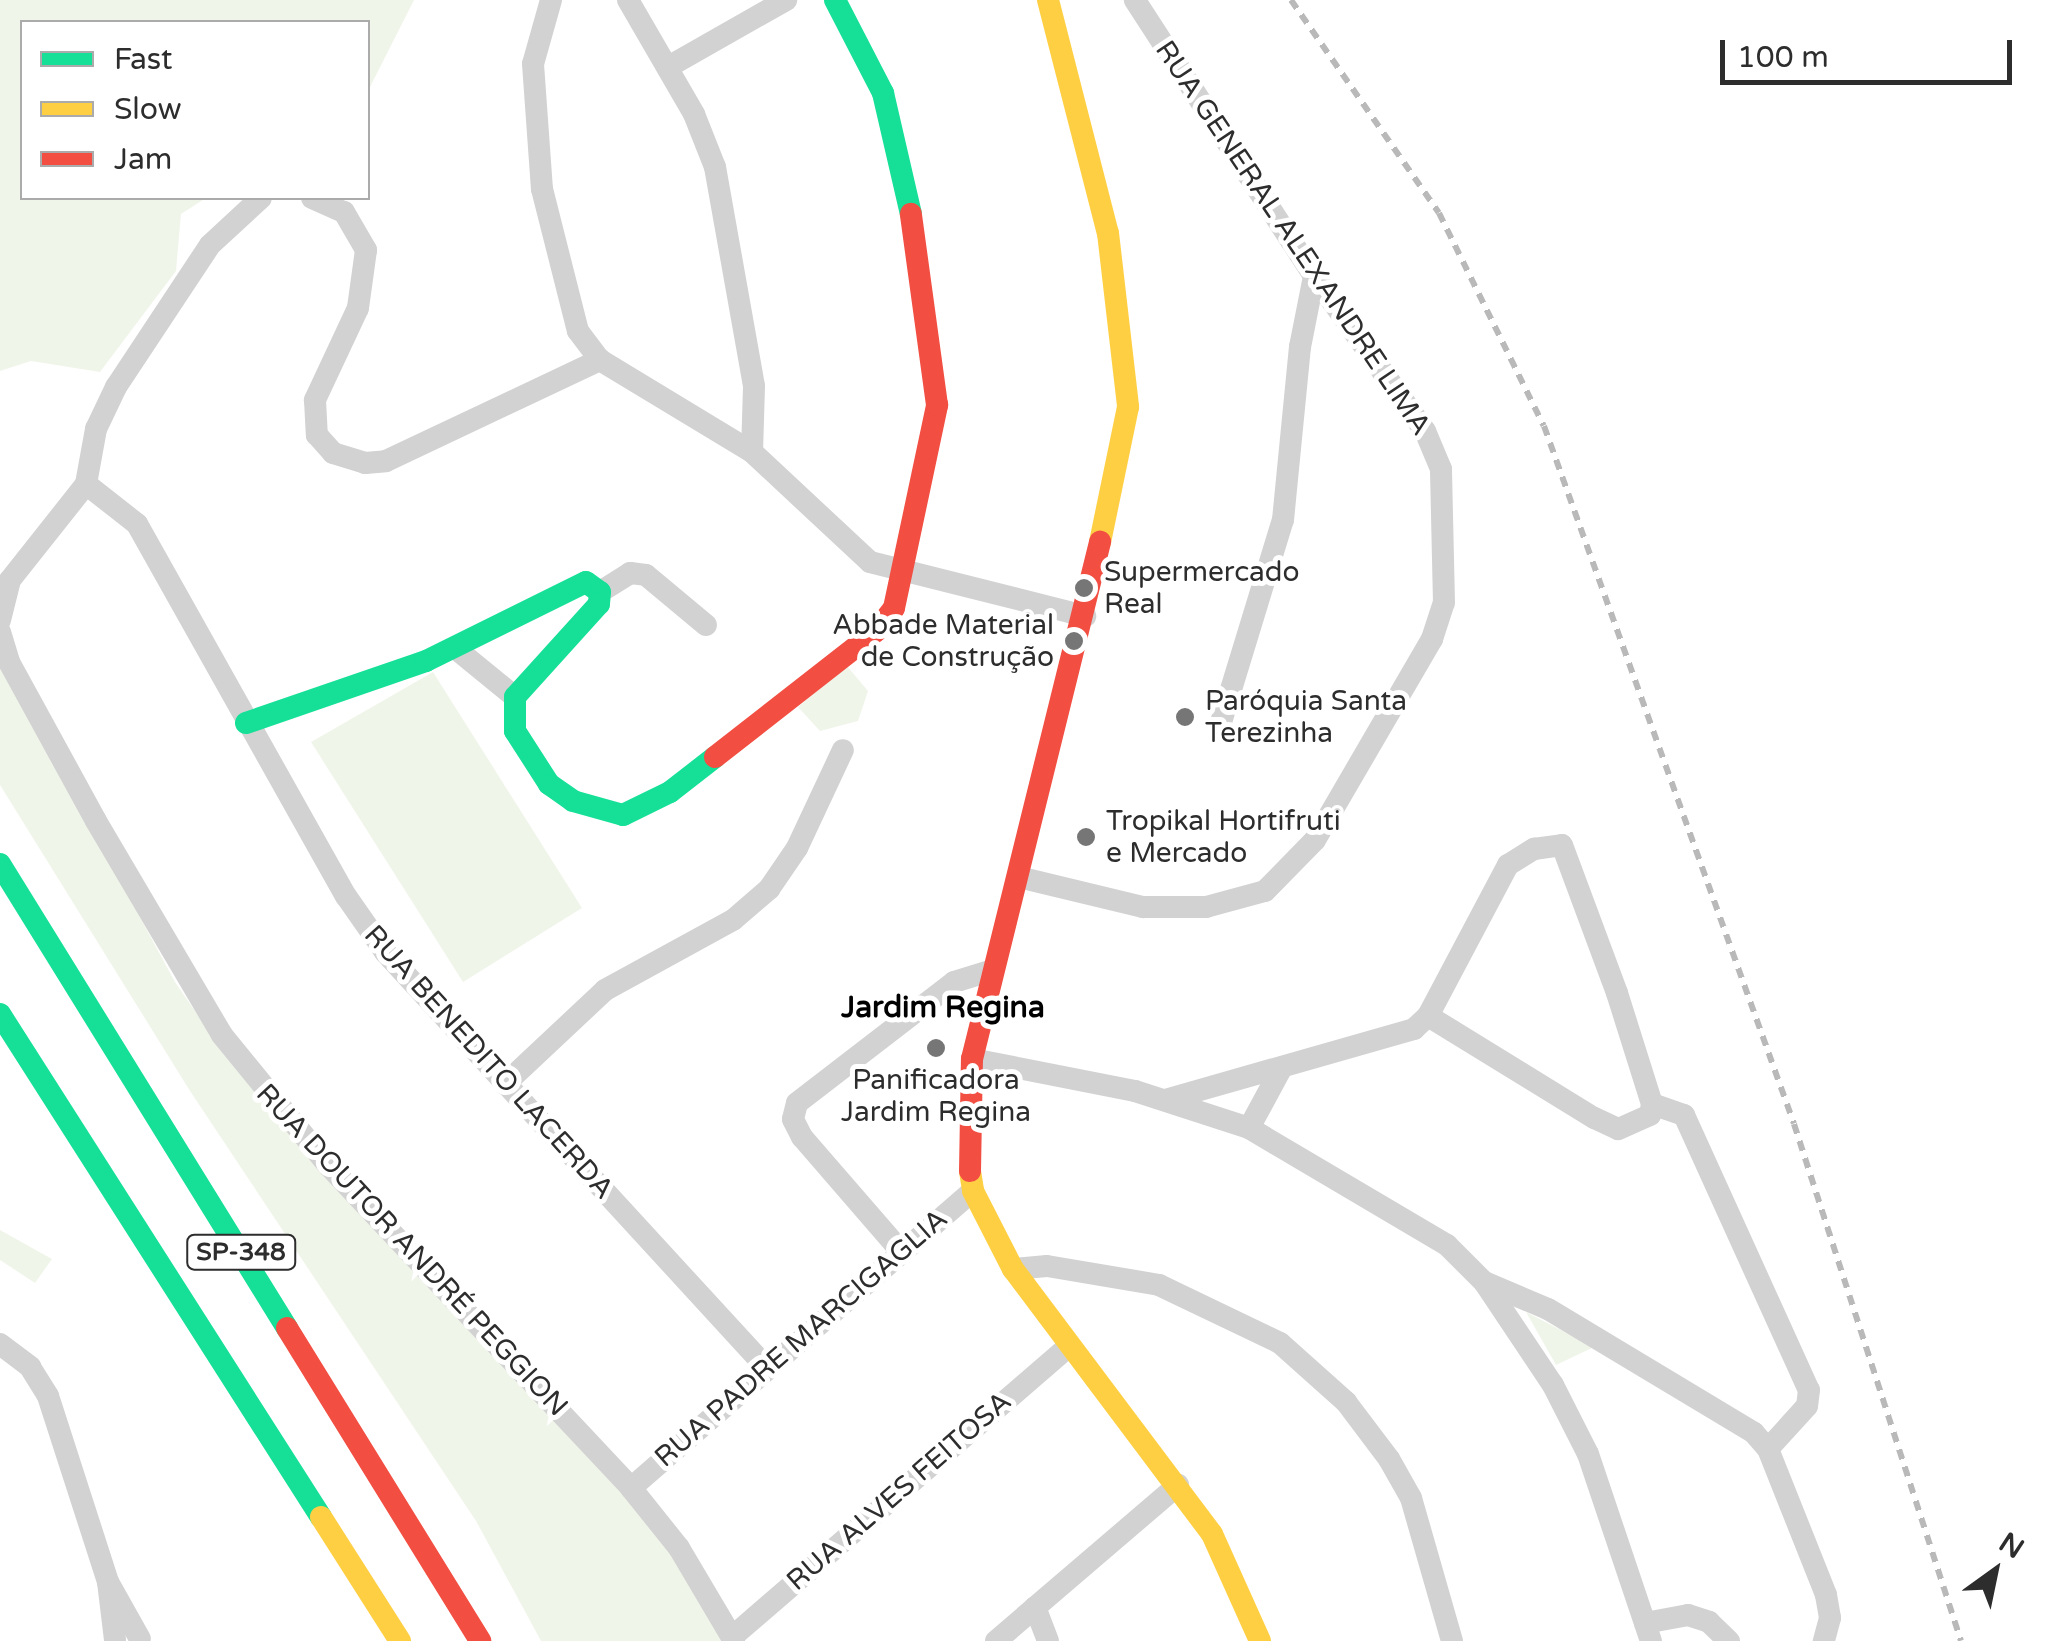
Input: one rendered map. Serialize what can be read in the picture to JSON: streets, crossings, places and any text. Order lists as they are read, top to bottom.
{
  "streets": {
    "main road": ["SP-348"],
    "street": [
      "RUA GENERAL ALEXANDRE LIMA",
      "RUA BENEDITO LACERDA",
      "RUA DOUTOR ANDRÉ PEGGION",
      "RUA PADRE MARCIGAGLIA",
      "RUA ALVES FEITOSA"
    ]
  },
  "crossings": [
    ["RUA BENEDITO LACERDA", "RUA PADRE MARCIGAGLIA"],
    ["RUA DOUTOR ANDRÉ PEGGION", "RUA PADRE MARCIGAGLIA"],
    ["RUA DOUTOR ANDRÉ PEGGION", "RUA ALVES FEITOSA"]
  ],
  "districts": ["Jardim Regina"],
  "places": [
    "Supermercado Real",
    "Abbade Material de Construção",
    "Paróquia Santa Terezinha",
    "Tropikal Hortifruti e Mercado",
    "Panificadora Jardim Regina"
  ],
  "legend": ["Fast", "Slow", "Jam"],
  "scale_bar": "100 m",
  "north": "top right"
}
